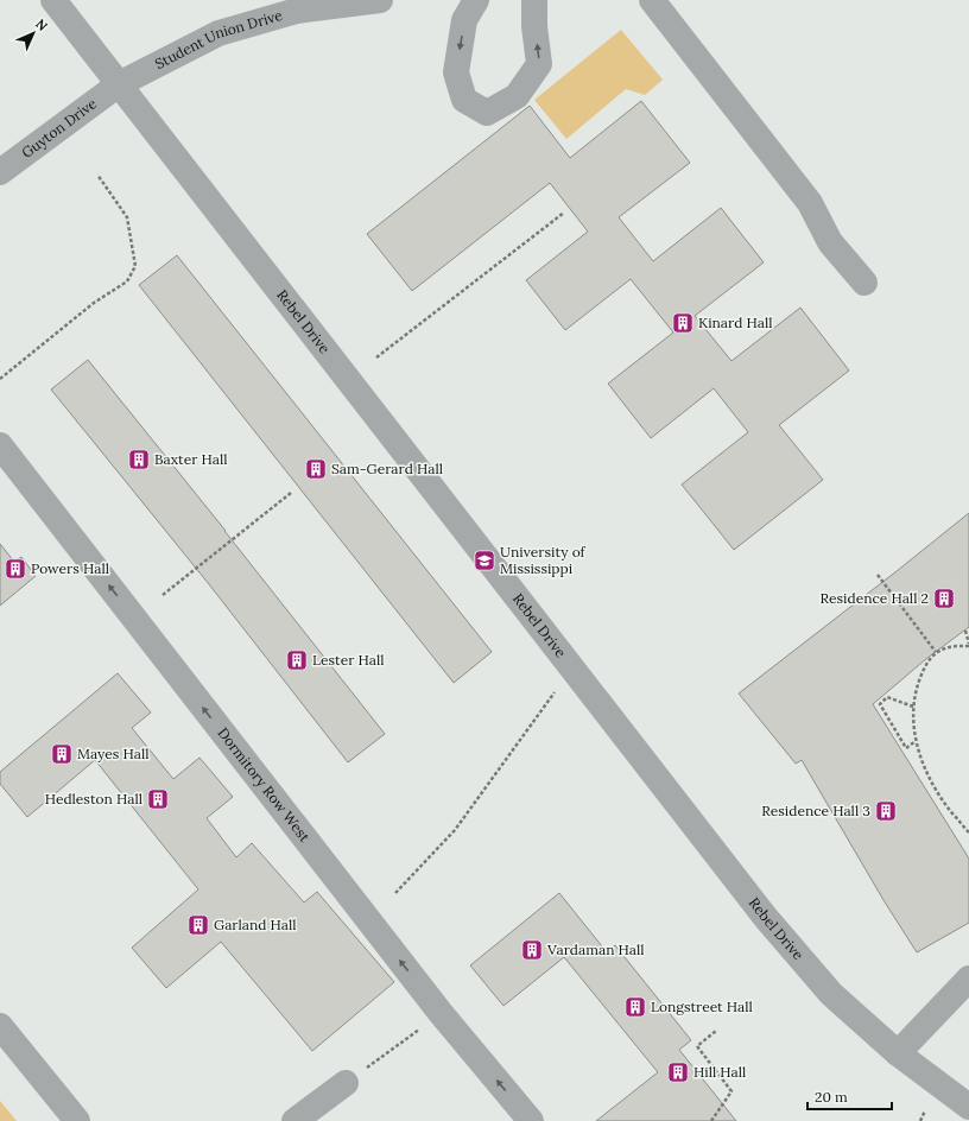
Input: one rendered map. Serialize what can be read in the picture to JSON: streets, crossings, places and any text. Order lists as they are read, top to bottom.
{
  "streets": {
    "street": [
      "Student Union Drive",
      "Guyton Drive",
      "Rebel Drive",
      "Dormitory Row West"
    ]
  },
  "crossings": [
    ["Student Union Drive", "Guyton Drive"],
    ["Student Union Drive", "Rebel Drive"],
    ["Guyton Drive", "Rebel Drive"]
  ],
  "one_way": ["Dormitory Row West"],
  "places": {
    "building": [
      "Kinard Hall",
      "Baxter Hall",
      "Sam-Gerard Hall",
      "Powers Hall",
      "Residence Hall 2",
      "Lester Hall",
      "Mayes Hall",
      "Hedleston Hall",
      "Residence Hall 3",
      "Garland Hall",
      "Vardaman Hall",
      "Longstreet Hall",
      "Hill Hall"
    ],
    "school or university": ["University of Mississippi"]
  },
  "scale_bar": "20 m",
  "north": "top right"
}
